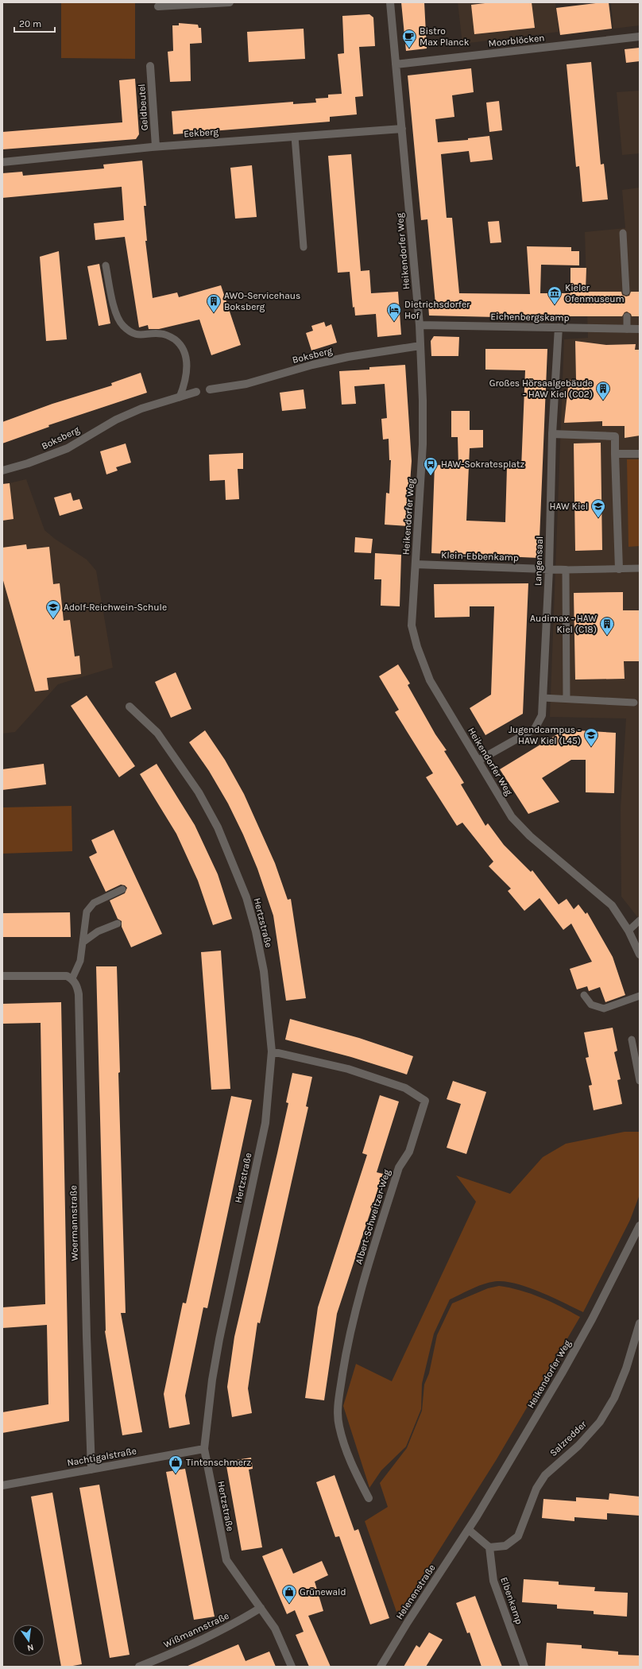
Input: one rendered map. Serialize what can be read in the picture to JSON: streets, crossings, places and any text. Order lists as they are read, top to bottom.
{
  "streets": {
    "street": [
      "Moorblöcken",
      "Geldbeutel",
      "Eekberg",
      "Heikendorfer Weg",
      "Eichenbergskamp",
      "Boksberg",
      "Klein-Ebbenkamp",
      "Langensaal",
      "Hertzstraße",
      "Albert-Schweitzer-Weg",
      "Woermannstraße",
      "Salzredder",
      "Nachtigalstraße",
      "Helenenstraße",
      "Elbenkamp",
      "Wißmannstraße"
    ]
  },
  "crossings": [
    ["Moorblöcken", "Heikendorfer Weg"],
    ["Geldbeutel", "Eekberg"],
    ["Eekberg", "Heikendorfer Weg"],
    ["Heikendorfer Weg", "Eichenbergskamp"],
    ["Heikendorfer Weg", "Boksberg"],
    ["Heikendorfer Weg", "Klein-Ebbenkamp"],
    ["Heikendorfer Weg", "Langensaal"],
    ["Heikendorfer Weg", "Helenenstraße"],
    ["Eichenbergskamp", "Langensaal"],
    ["Klein-Ebbenkamp", "Langensaal"],
    ["Hertzstraße", "Albert-Schweitzer-Weg"],
    ["Hertzstraße", "Nachtigalstraße"],
    ["Hertzstraße", "Wißmannstraße"],
    ["Woermannstraße", "Nachtigalstraße"],
    ["Salzredder", "Elbenkamp"]
  ],
  "places": {
    "cafe": ["Bistro Max Planck"],
    "museum": ["Kieler Ofenmuseum"],
    "building": ["AWO-Servicehaus Boksberg", "Großes Hörsaalgebäude - HAW Kiel (C02)", "Audimax - HAW Kiel (C18)"],
    "hotel": ["Dietrichsdorfer Hof"],
    "bus stop": ["HAW-Sokratesplatz"],
    "school or university": ["HAW Kiel", "Adolf-Reichwein-Schule", "Jugendcampus - HAW Kiel (L45)"],
    "shop": ["Tintenschmerz", "Grünewald"]
  },
  "scale_bar": "20 m",
  "north": "bottom"
}
